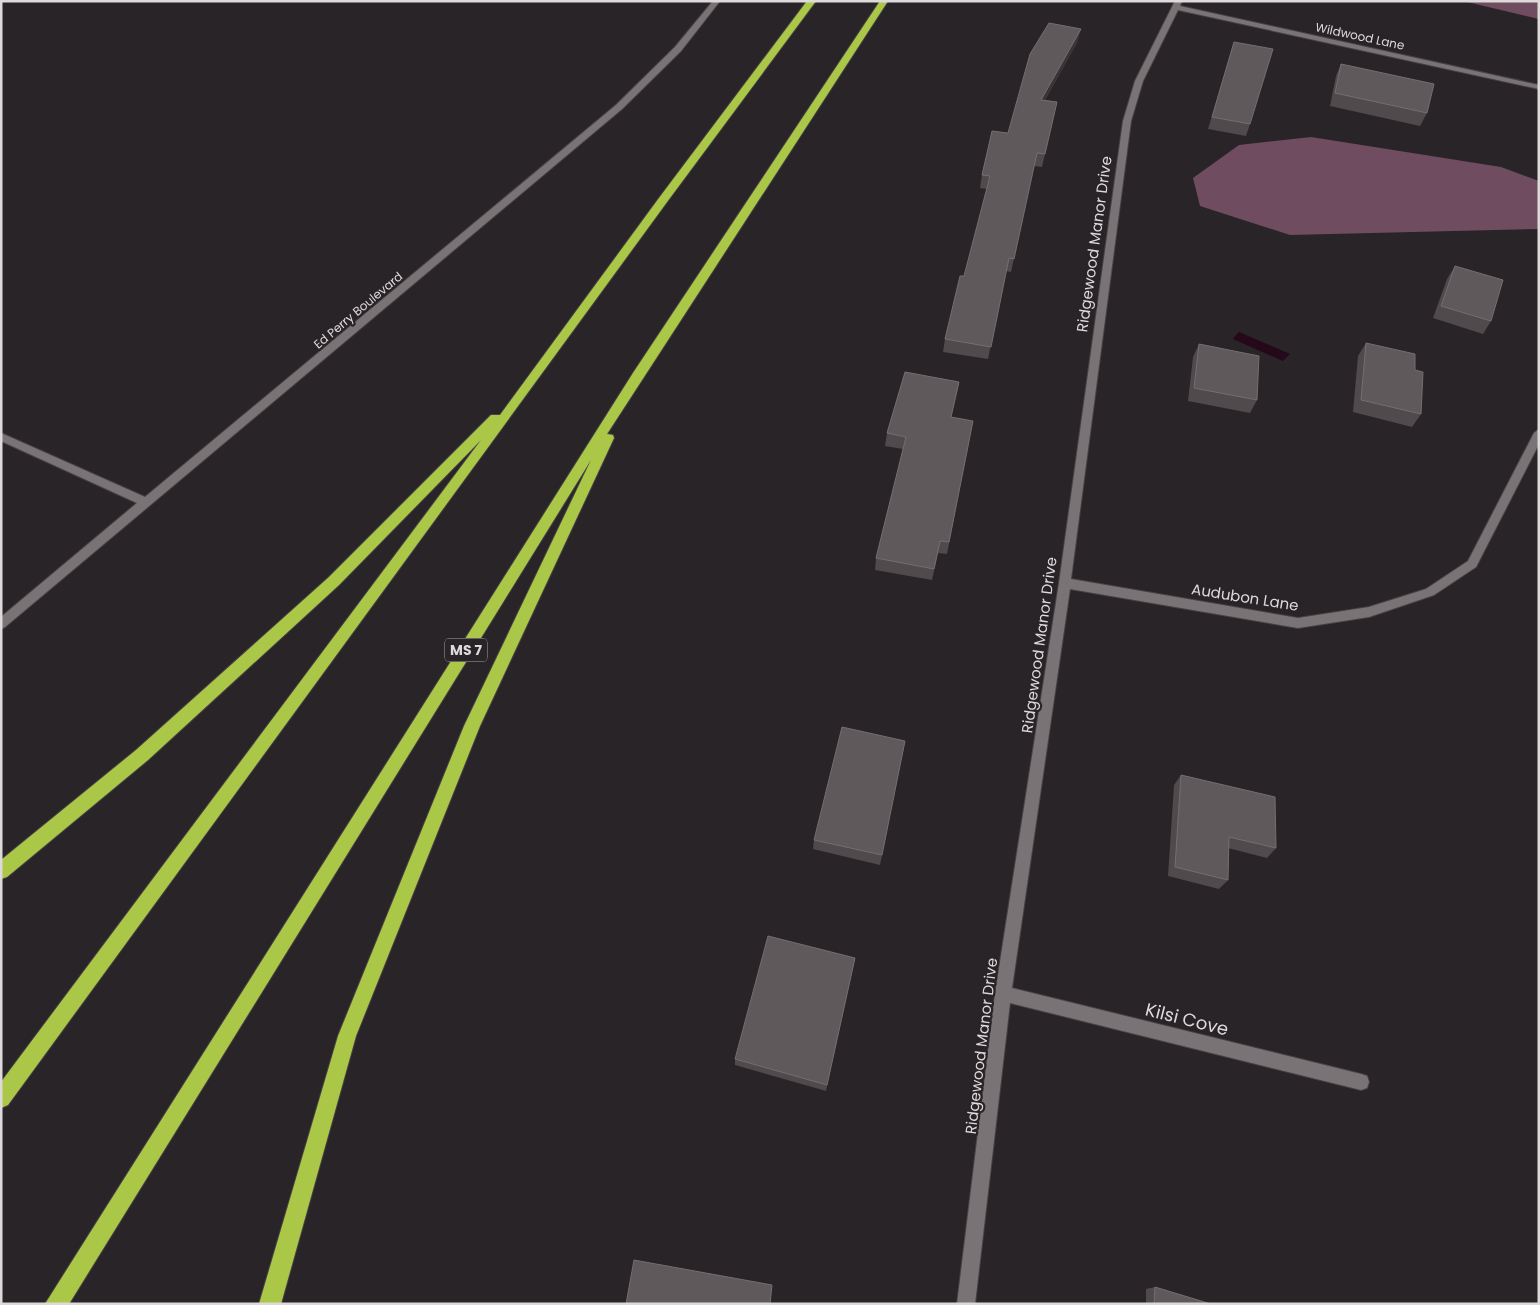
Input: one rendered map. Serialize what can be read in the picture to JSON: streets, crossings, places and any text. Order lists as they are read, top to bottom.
{
  "streets": {
    "highway": ["MS 7"],
    "street": [
      "Wildwood Lane",
      "Ridgewood Manor Drive",
      "Ed Perry Boulevard",
      "Audubon Lane",
      "Kilsi Cove"
    ]
  },
  "crossings": [
    ["Wildwood Lane", "Ridgewood Manor Drive"],
    ["Ridgewood Manor Drive", "Audubon Lane"],
    ["Ridgewood Manor Drive", "Kilsi Cove"]
  ]
}
